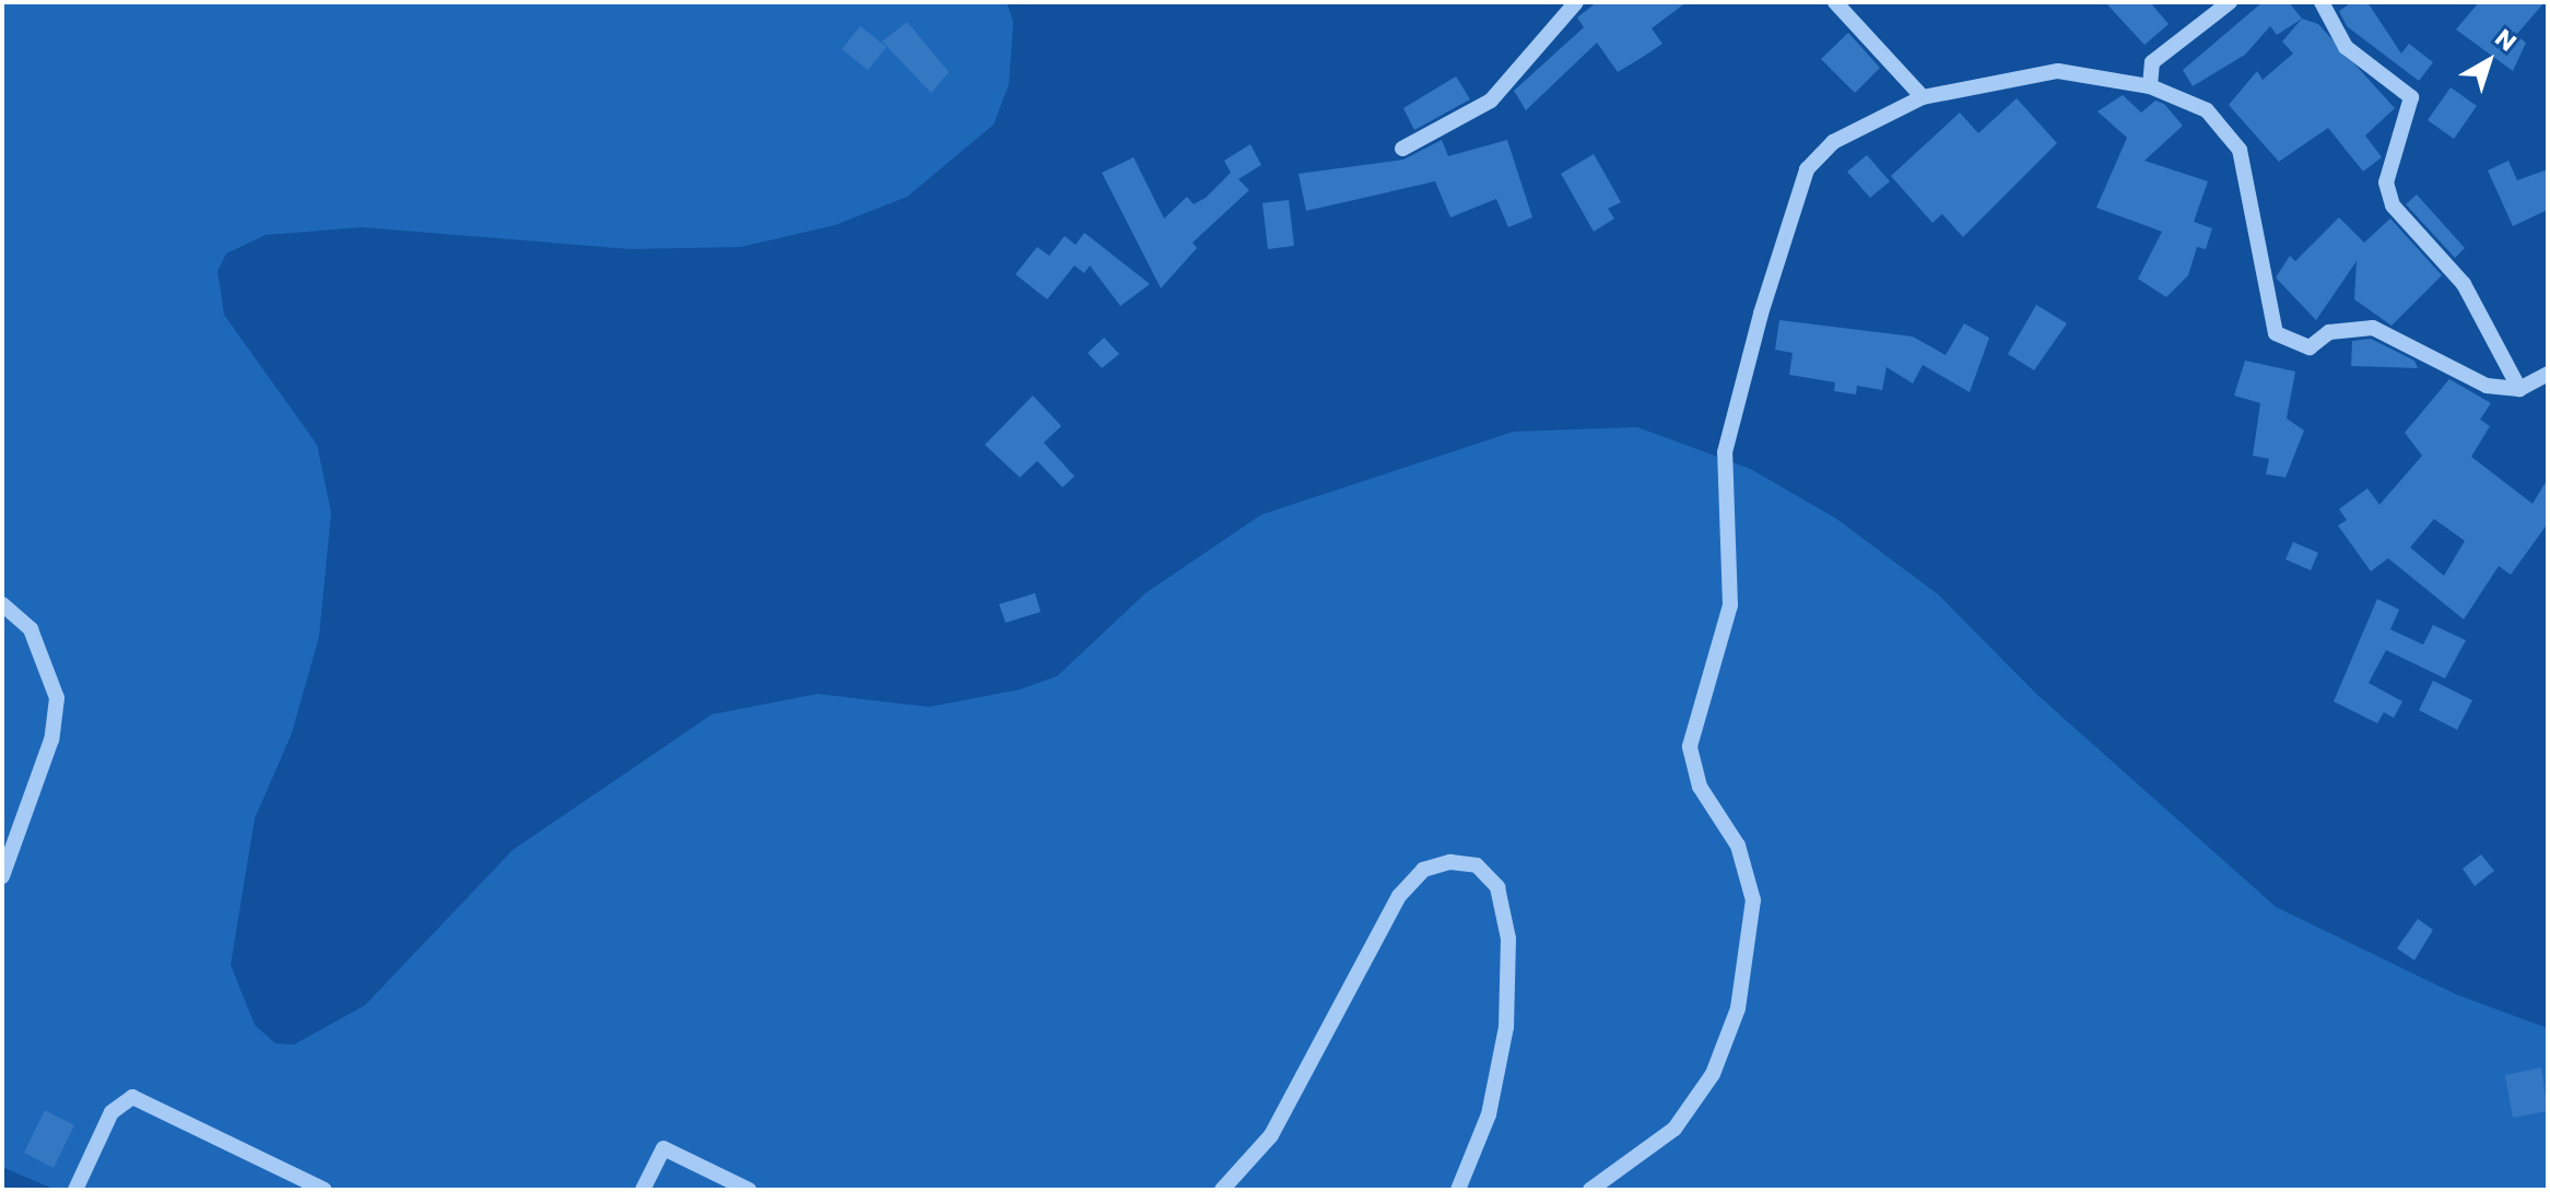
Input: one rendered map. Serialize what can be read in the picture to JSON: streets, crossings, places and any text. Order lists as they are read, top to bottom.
{
  "north": "top right"
}
